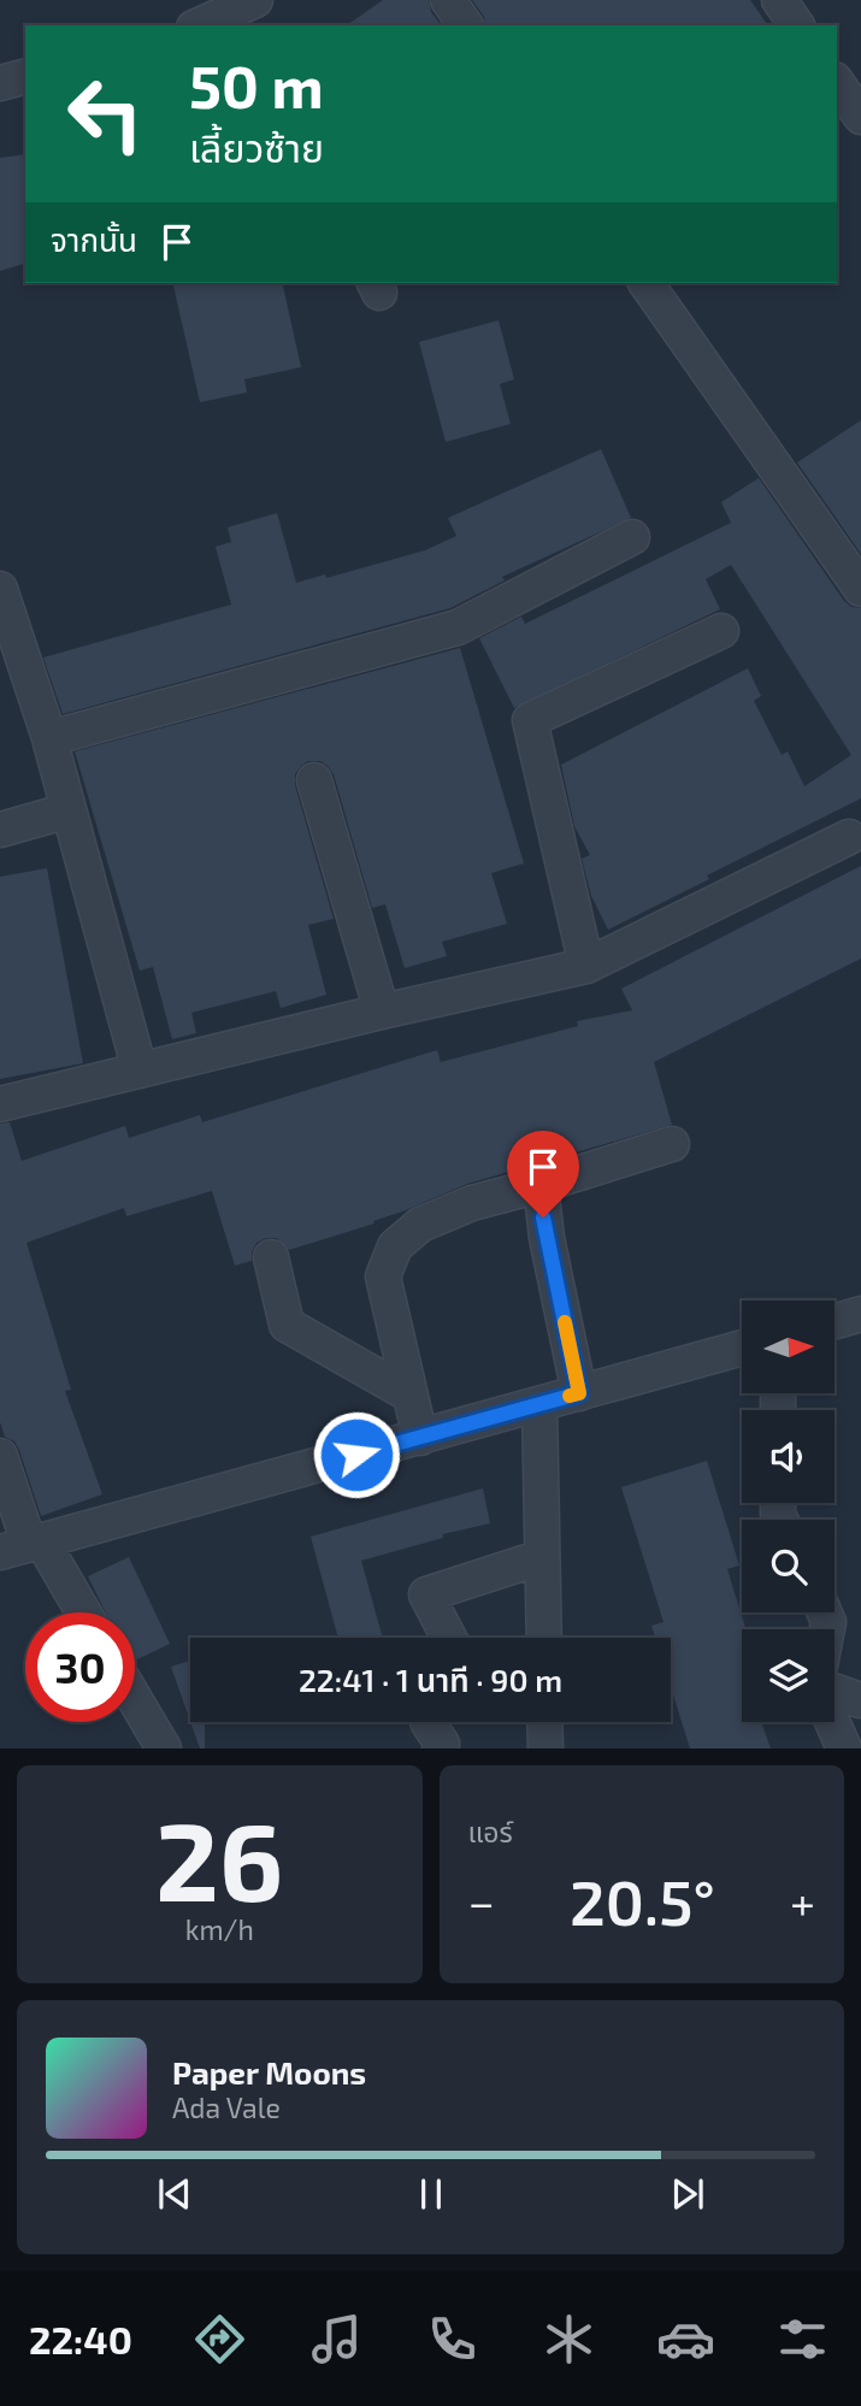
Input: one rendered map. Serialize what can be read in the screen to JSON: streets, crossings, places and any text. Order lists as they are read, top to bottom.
{
  "north": "right",
  "page": {
    "turn": ["50 m", "เลี้ยวซ้าย"],
    "then": "จากนั้น",
    "limit": "30",
    "trip": "22:41 · 1 นาที · 90 m",
    "tile": [
      ["26", "km/h"],
      "แอร์"
    ],
    "heat": ["−", "20.5°", "+"],
    "song": ["Paper Moons", "Ada Vale"],
    "tabs": "22:40"
  }
}
